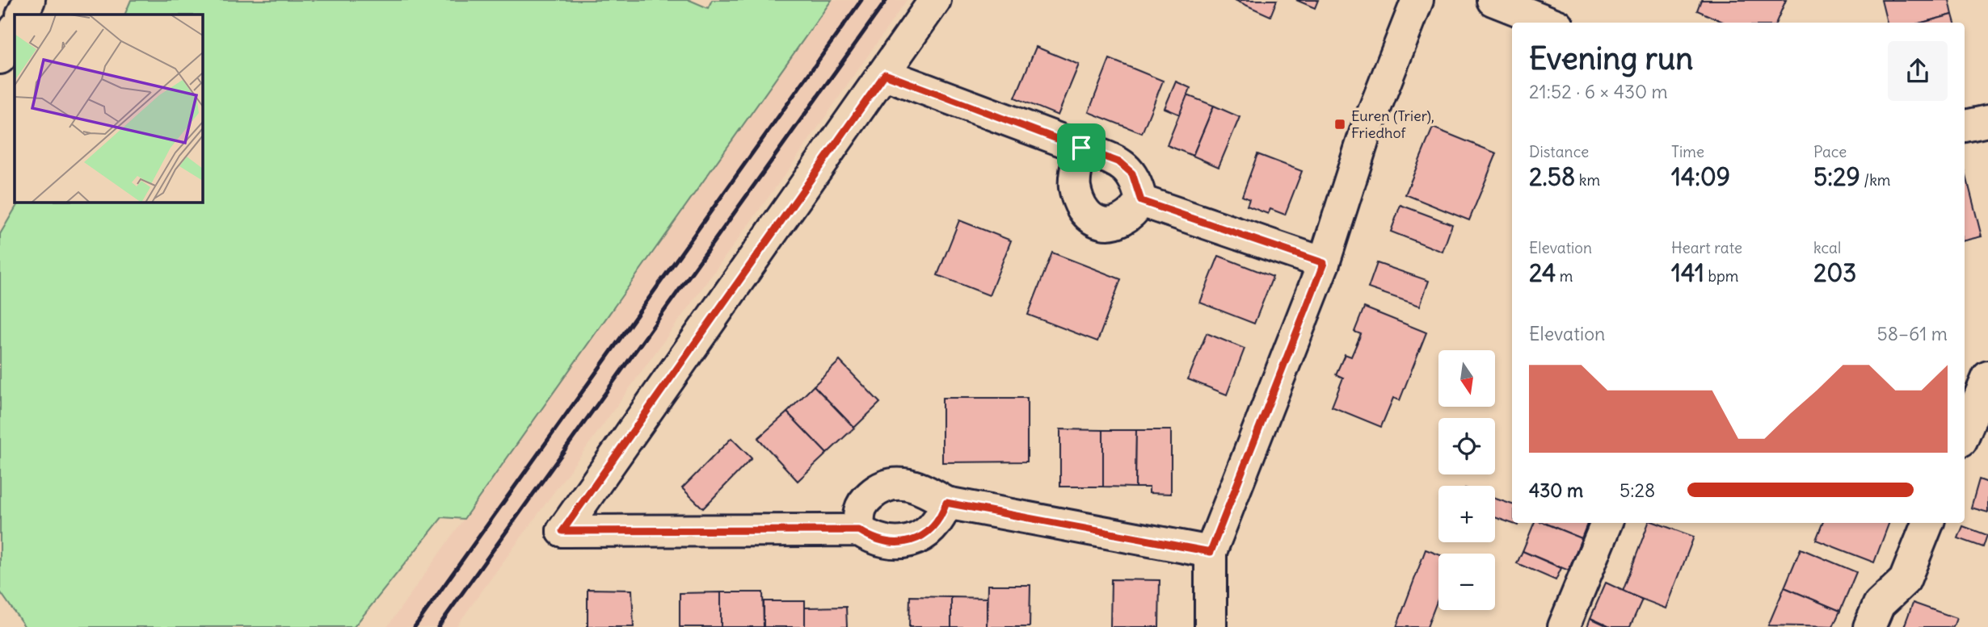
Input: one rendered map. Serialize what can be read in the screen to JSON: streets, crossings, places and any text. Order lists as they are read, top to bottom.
{
  "places": {
    "transit": ["Euren (Trier), Friedhof"]
  },
  "north": "bottom",
  "page": {
    "heading": ["Evening run", "21:52 · 6 × 430 m"],
    "stats": [
      ["Distance", "2.58 km"],
      ["Time", "14:09"],
      ["Pace", "5:29 /km"],
      ["Elevation", "24 m"],
      ["Heart rate", "141 bpm"],
      ["kcal", "203"]
    ],
    "chart": ["Elevation", "58–61 m"],
    "map_buttons": ["+", "−"],
    "list": [
      {
        "name": "430 m",
        "note": "5:28"
      }
    ]
  }
}
